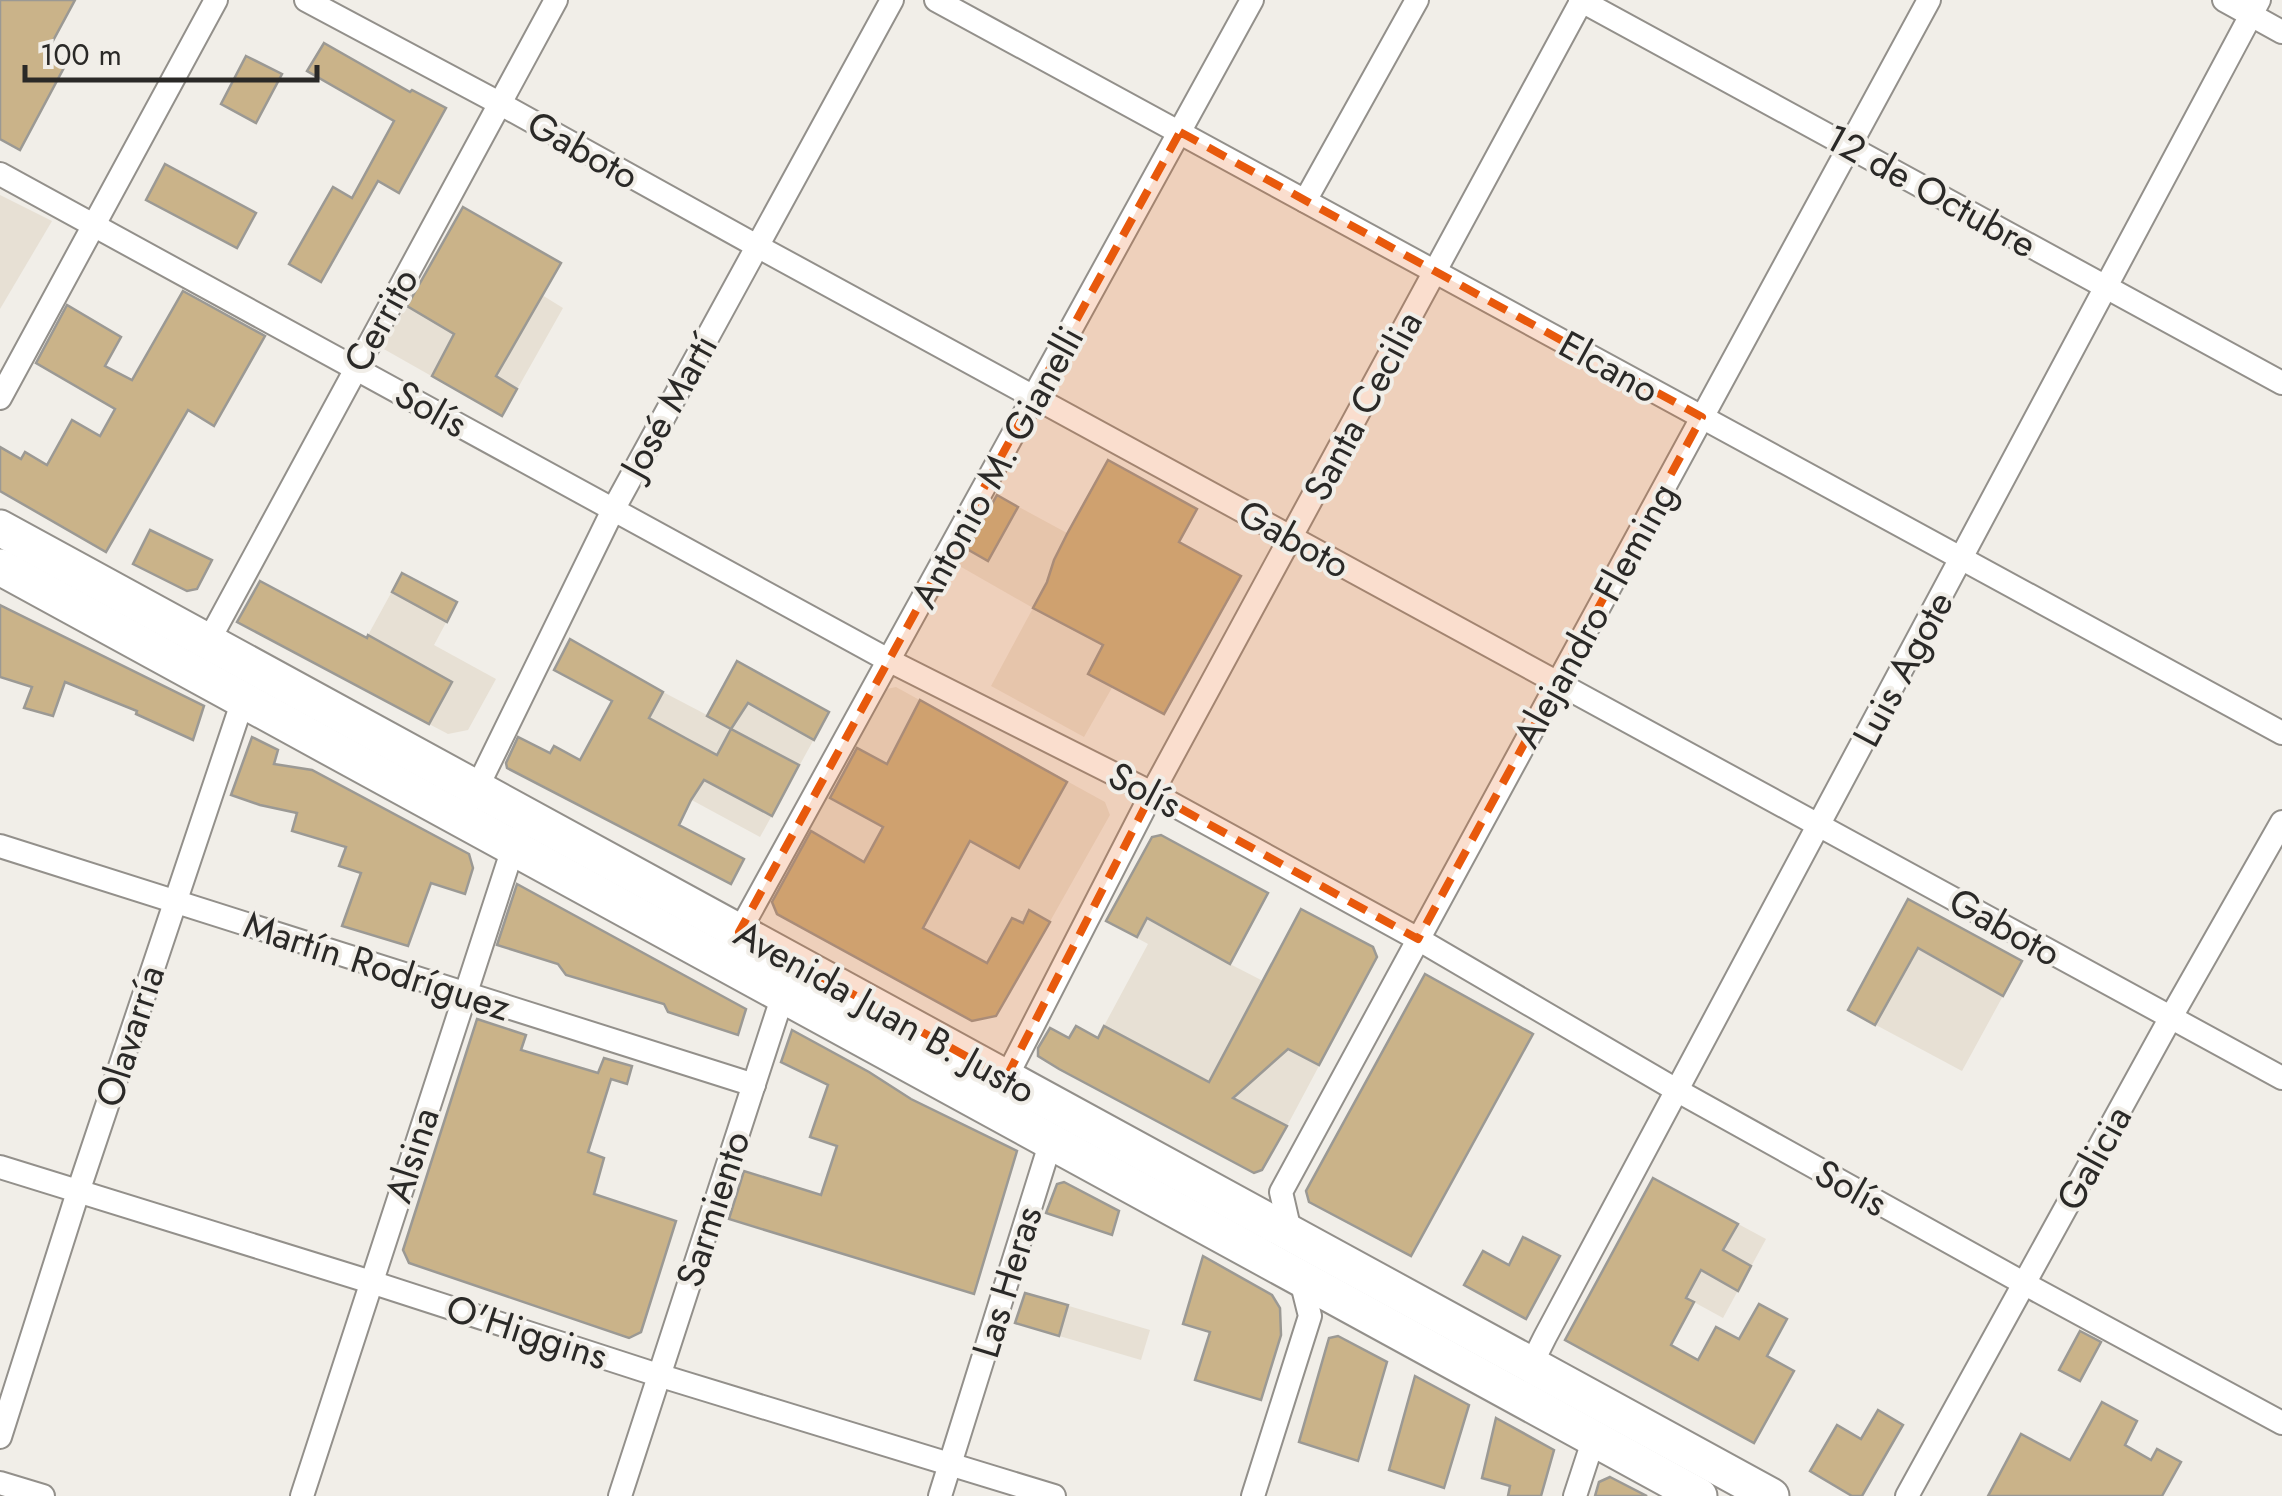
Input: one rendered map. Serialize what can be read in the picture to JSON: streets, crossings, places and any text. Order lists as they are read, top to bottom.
{
  "streets": {
    "main road": ["Avenida Juan B. Justo"],
    "street": [
      "Gaboto",
      "12 de Octubre",
      "Cerrito",
      "Elcano",
      "José Martí",
      "Santa Cecilia",
      "Solís",
      "Antonio M. Gianelli",
      "Alejandro Fleming",
      "Luis Agote",
      "Martín Rodríguez",
      "Olavarría",
      "Alsina",
      "Galicia",
      "Sarmiento",
      "Las Heras",
      "O'Higgins"
    ]
  },
  "crossings": [
    ["Gaboto", "Cerrito"],
    ["Gaboto", "José Martí"],
    ["Gaboto", "Santa Cecilia"],
    ["Gaboto", "Antonio M. Gianelli"],
    ["Gaboto", "Alejandro Fleming"],
    ["Gaboto", "Luis Agote"],
    ["Gaboto", "Galicia"],
    ["12 de Octubre", "Santa Cecilia"],
    ["12 de Octubre", "Alejandro Fleming"],
    ["12 de Octubre", "Luis Agote"],
    ["Cerrito", "Solís"],
    ["Cerrito", "Avenida Juan B. Justo"],
    ["Elcano", "Santa Cecilia"],
    ["Elcano", "Antonio M. Gianelli"],
    ["Elcano", "Alejandro Fleming"],
    ["Elcano", "Luis Agote"],
    ["José Martí", "Solís"],
    ["José Martí", "Avenida Juan B. Justo"],
    ["Santa Cecilia", "Solís"],
    ["Santa Cecilia", "Avenida Juan B. Justo"],
    ["Solís", "Antonio M. Gianelli"],
    ["Solís", "Alejandro Fleming"],
    ["Solís", "Luis Agote"],
    ["Solís", "Galicia"],
    ["Antonio M. Gianelli", "Avenida Juan B. Justo"],
    ["Alejandro Fleming", "Avenida Juan B. Justo"],
    ["Luis Agote", "Avenida Juan B. Justo"],
    ["Martín Rodríguez", "Olavarría"],
    ["Martín Rodríguez", "Alsina"],
    ["Martín Rodríguez", "Sarmiento"],
    ["Avenida Juan B. Justo", "Olavarría"],
    ["Avenida Juan B. Justo", "Alsina"],
    ["Avenida Juan B. Justo", "Sarmiento"],
    ["Avenida Juan B. Justo", "Las Heras"],
    ["Olavarría", "O'Higgins"],
    ["Alsina", "O'Higgins"],
    ["Sarmiento", "O'Higgins"],
    ["Las Heras", "O'Higgins"]
  ],
  "scale_bar": "100 m"
}
